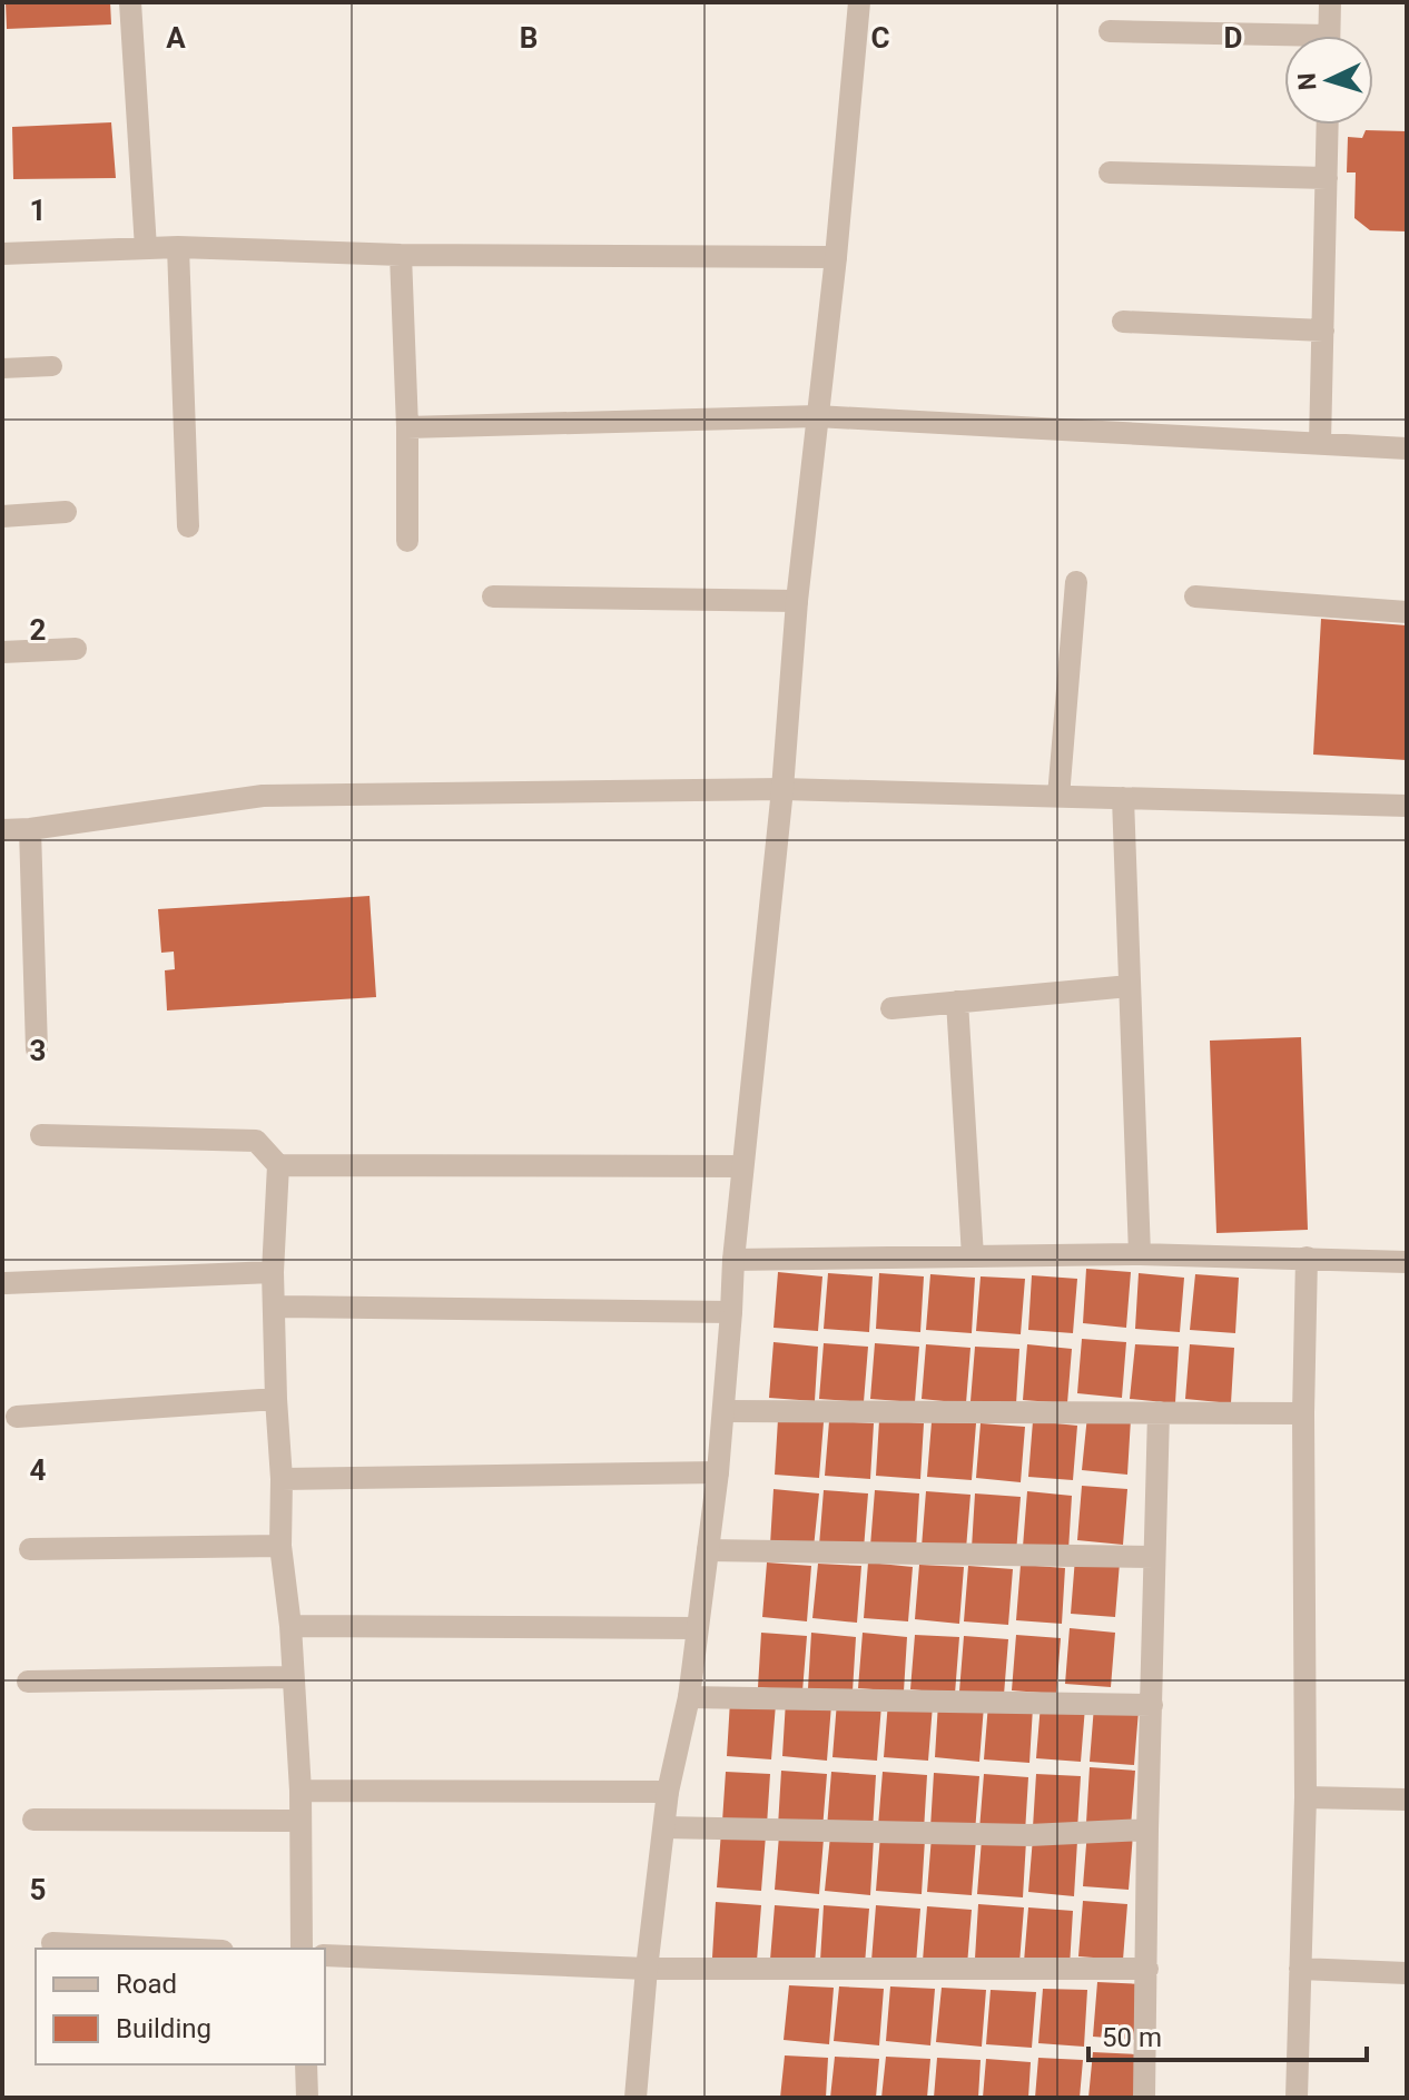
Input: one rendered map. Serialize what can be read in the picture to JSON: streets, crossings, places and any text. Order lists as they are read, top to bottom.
{
  "legend": ["Road", "Building"],
  "scale_bar": "50 m",
  "north": "left",
  "grid": {
    "columns": [
      "A",
      "B",
      "C",
      "D"
    ],
    "rows": [
      "1",
      "2",
      "3",
      "4",
      "5"
    ]
  }
}
